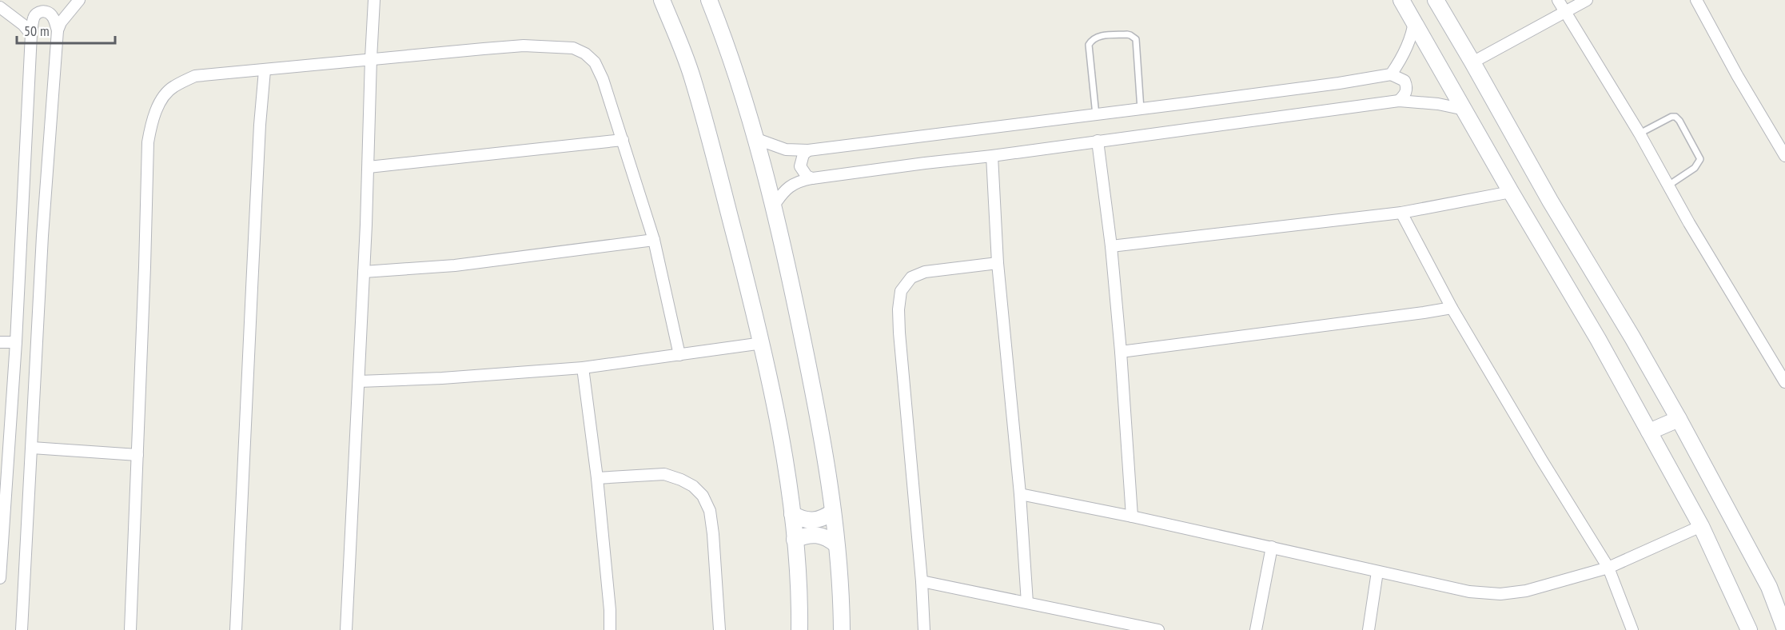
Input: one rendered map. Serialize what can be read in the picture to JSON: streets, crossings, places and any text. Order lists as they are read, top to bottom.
{
  "scale_bar": "50 m"
}
